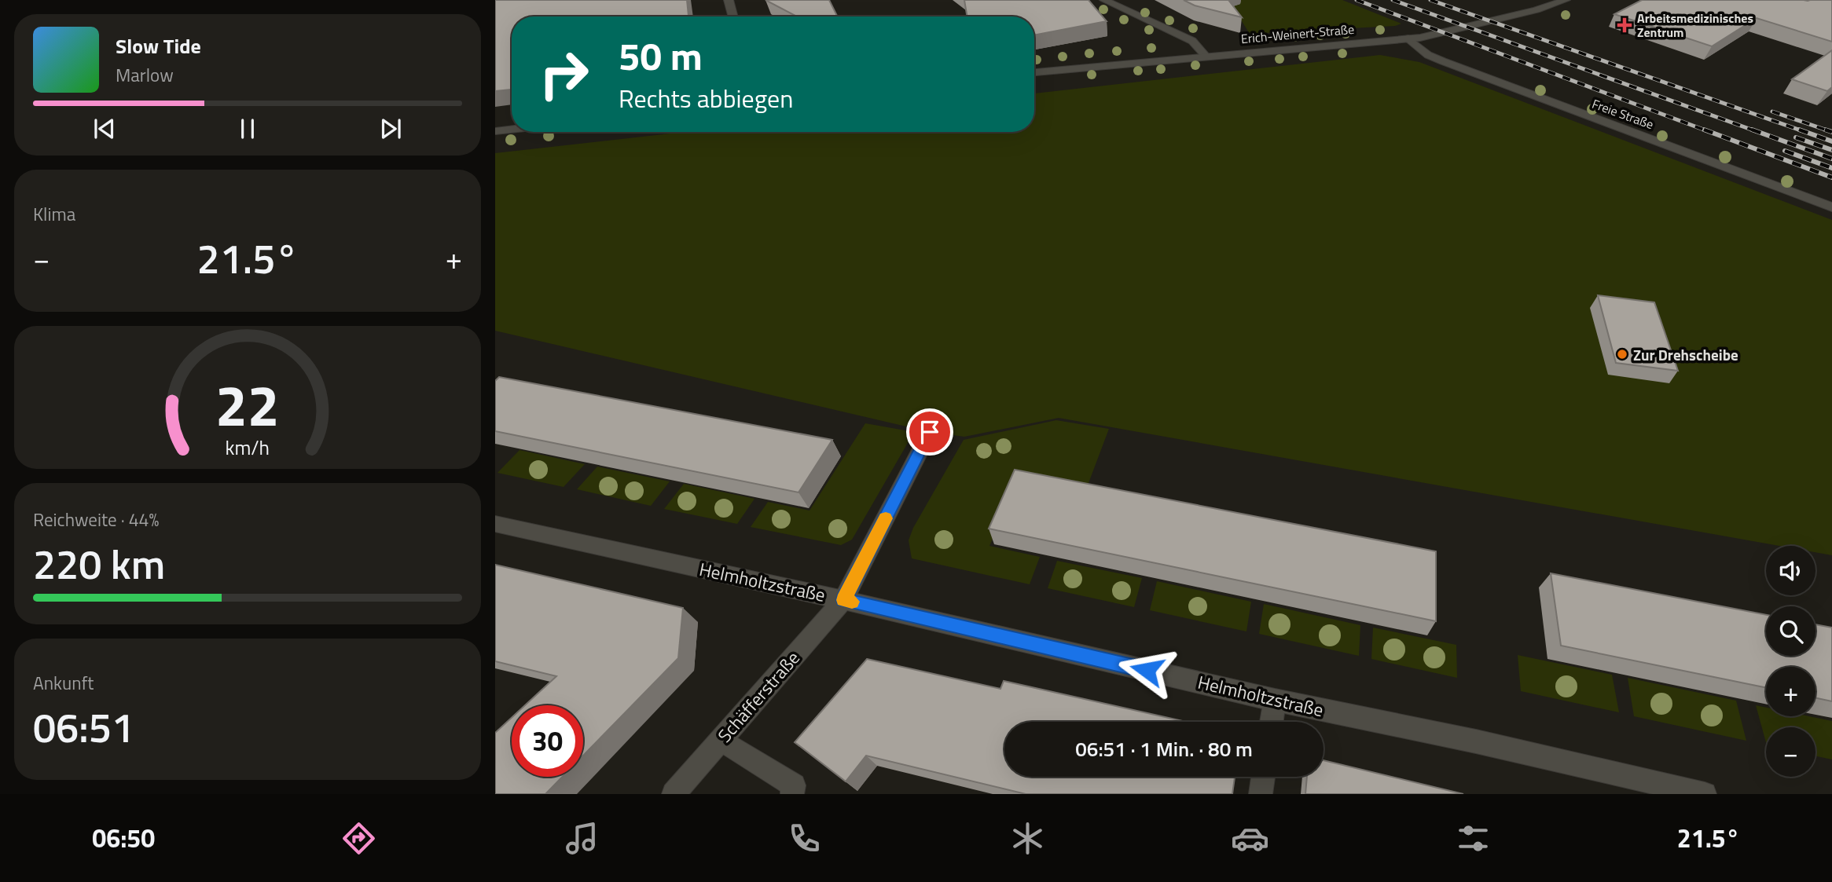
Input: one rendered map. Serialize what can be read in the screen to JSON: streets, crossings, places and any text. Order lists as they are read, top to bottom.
{
  "streets": {
    "street": [
      "Erich-Weinert-Straße",
      "Freie Straße",
      "Helmholtzstraße",
      "Schäfferstraße"
    ]
  },
  "crossings": [
    ["Erich-Weinert-Straße", "Freie Straße"],
    ["Helmholtzstraße", "Schäfferstraße"]
  ],
  "places": {
    "health": ["Arbeitsmedizinisches Zentrum"],
    "other": ["Zur Drehscheibe"]
  },
  "page": {
    "turn": ["50 m", "Rechts abbiegen"],
    "song": ["Slow Tide", "Marlow"],
    "tile": [
      "Klima",
      ["Reichweite · 44%", "220 km"],
      ["Ankunft", "06:51"]
    ],
    "heat": ["−", "21.5°", "+"],
    "map_buttons": ["+", "−"],
    "limit": "30",
    "trip": "06:51 · 1 Min. · 80 m",
    "tabs": ["06:50", "21.5°"],
    "gauge": ["22", "km/h"]
  }
}
